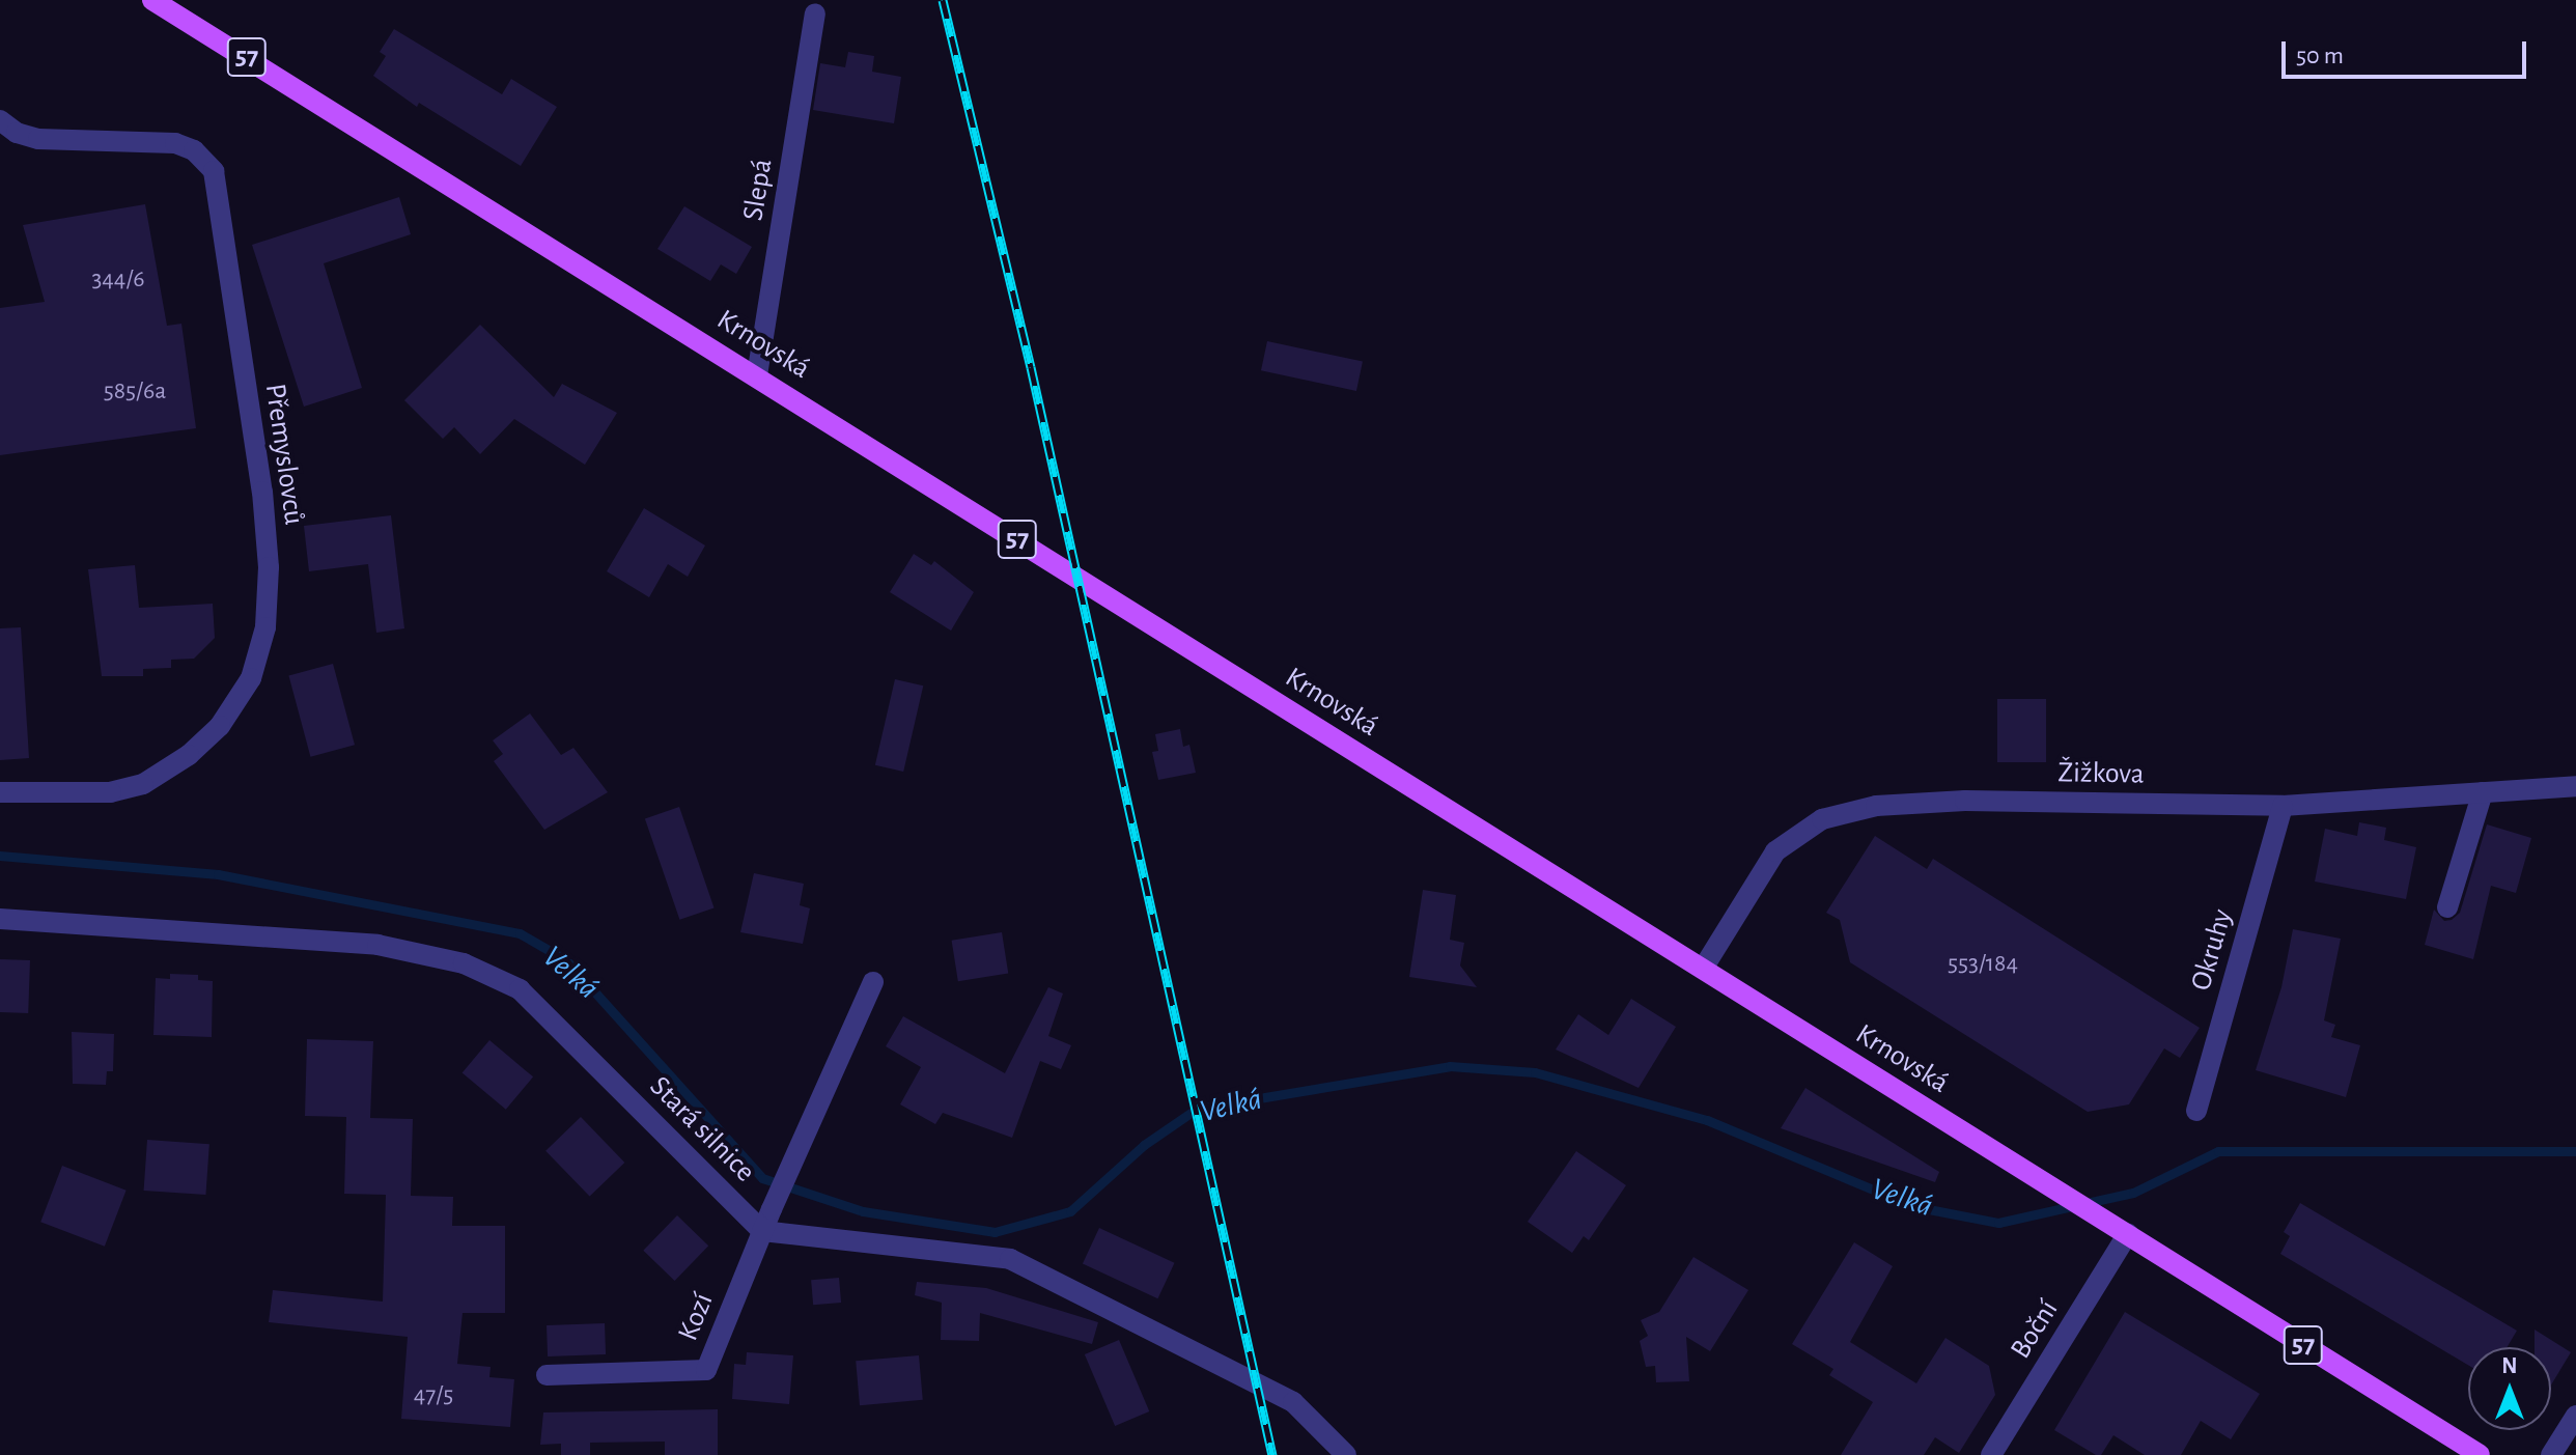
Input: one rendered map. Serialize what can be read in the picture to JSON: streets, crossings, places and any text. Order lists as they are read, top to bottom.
{
  "streets": {
    "main road": ["57", "Krnovská"],
    "street": [
      "Slepá",
      "Přemyslovců",
      "Žižkova",
      "Okruhy",
      "Stará silnice",
      "Kozí",
      "Boční"
    ]
  },
  "crossings": [
    ["Slepá", "Krnovská"],
    ["Krnovská", "Žižkova"],
    ["Krnovská", "Boční"],
    ["Žižkova", "Okruhy"],
    ["Stará silnice", "Kozí"]
  ],
  "water": ["Velká"],
  "house_numbers": [
    "344/6",
    "585/6a",
    "553/184",
    "47/5"
  ],
  "scale_bar": "50 m",
  "north": "top"
}
